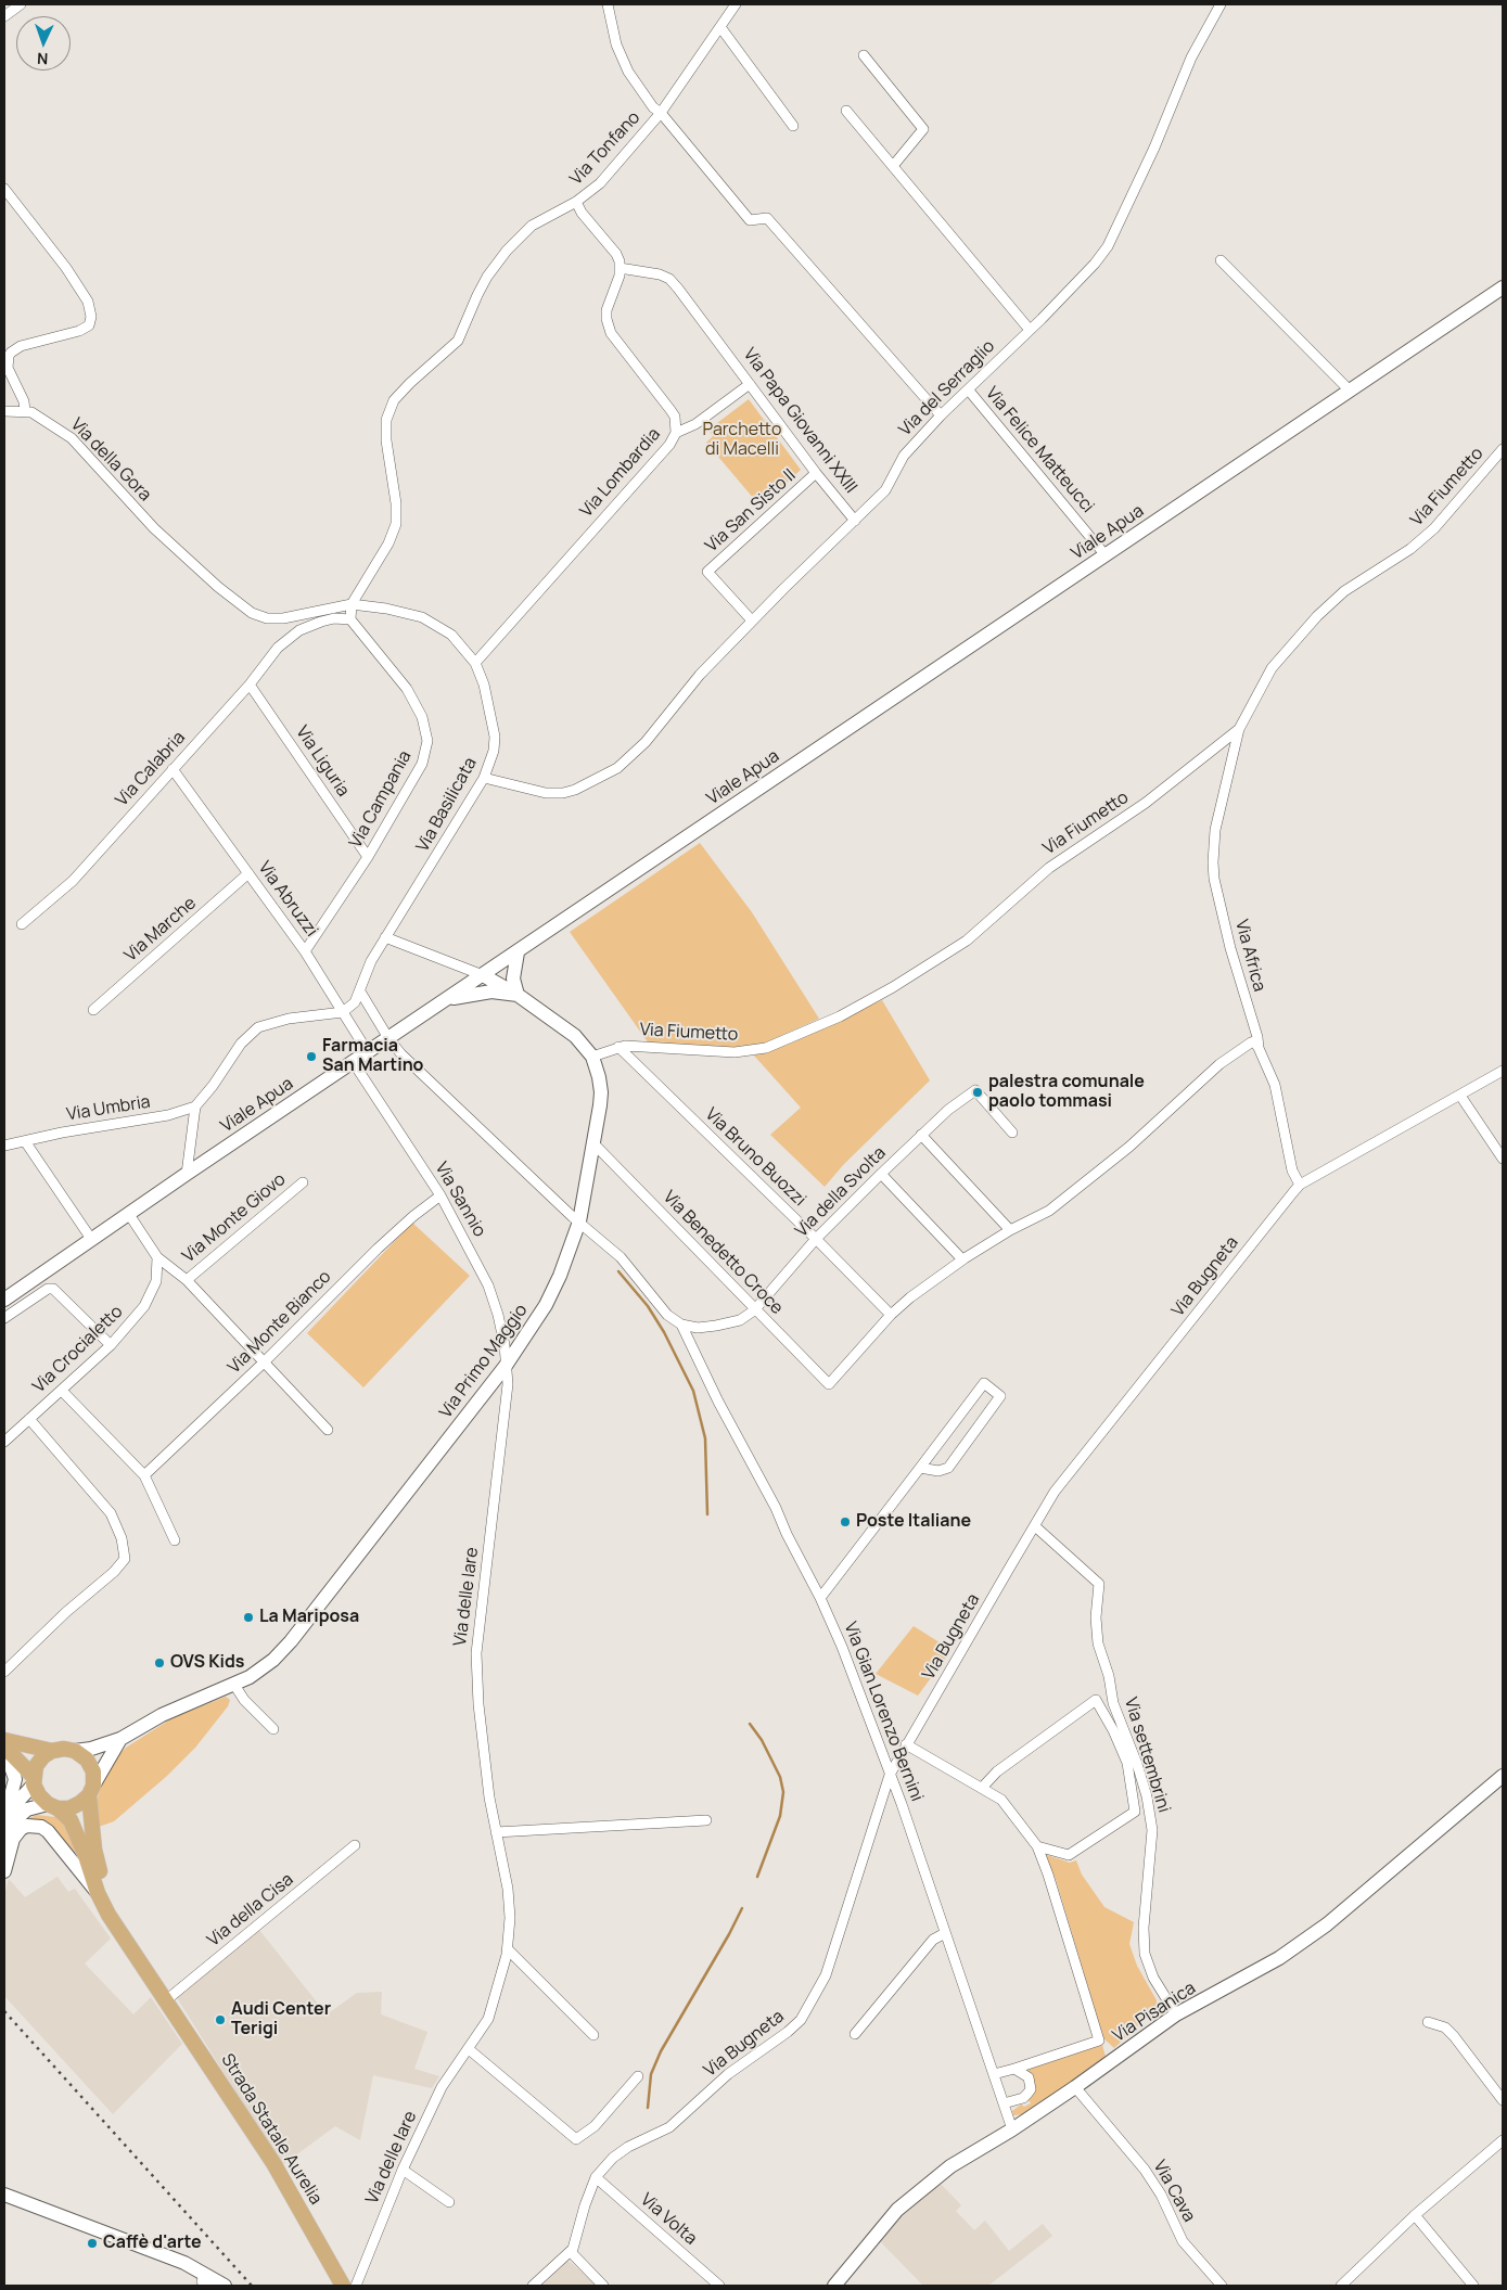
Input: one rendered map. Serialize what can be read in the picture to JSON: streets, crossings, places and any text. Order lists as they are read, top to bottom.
{
  "streets": {
    "main road": ["Strada Statale Aurelia"],
    "street": [
      "Via Tonfano",
      "Via del Serraglio",
      "Via Papa Giovanni XXIII",
      "Via Felice Matteucci",
      "Via della Gora",
      "Via Lombardia",
      "Via Fiumetto",
      "Via San Sisto II",
      "Viale Apua",
      "Via Liguria",
      "Via Calabria",
      "Via Campania",
      "Via Basilicata",
      "Via Abruzzi",
      "Via Marche",
      "Via Africa",
      "Via Umbria",
      "Via Bruno Buozzi",
      "Via della Svolta",
      "Via Sannio",
      "Via Monte Giovo",
      "Via Benedetto Croce",
      "Via Bugneta",
      "Via Monte Bianco",
      "Via Crocialetto",
      "Via Primo Maggio",
      "Via delle Iare",
      "Via Gian Lorenzo Bernini",
      "Via settembrini",
      "Via della Cisa",
      "Via Pisanica",
      "Via Cava",
      "Via Volta"
    ]
  },
  "crossings": [
    ["Via Tonfano", "Via della Gora"],
    ["Via Tonfano", "Via Basilicata"],
    ["Via del Serraglio", "Via Papa Giovanni XXIII"],
    ["Via del Serraglio", "Via Felice Matteucci"],
    ["Via del Serraglio", "Via San Sisto II"],
    ["Via del Serraglio", "Via Basilicata"],
    ["Via Papa Giovanni XXIII", "Via Lombardia"],
    ["Via Papa Giovanni XXIII", "Via San Sisto II"],
    ["Via Felice Matteucci", "Viale Apua"],
    ["Via della Gora", "Via Basilicata"],
    ["Via Lombardia", "Via Basilicata"],
    ["Via Fiumetto", "Via Africa"],
    ["Via Fiumetto", "Via Bruno Buozzi"],
    ["Via Fiumetto", "Via Primo Maggio"],
    ["Viale Apua", "Via Abruzzi"],
    ["Viale Apua", "Via Sannio"],
    ["Viale Apua", "Via Primo Maggio"],
    ["Via Liguria", "Via Calabria"],
    ["Via Liguria", "Via Campania"],
    ["Via Calabria", "Via Campania"],
    ["Via Calabria", "Via Abruzzi"],
    ["Via Campania", "Via Abruzzi"],
    ["Via Basilicata", "Via Abruzzi"],
    ["Via Abruzzi", "Via Marche"],
    ["Via Africa", "Via Bugneta"],
    ["Via Bruno Buozzi", "Via della Svolta"],
    ["Via Bruno Buozzi", "Via Benedetto Croce"],
    ["Via della Svolta", "Via Benedetto Croce"],
    ["Via della Svolta", "Via Gian Lorenzo Bernini"],
    ["Via Sannio", "Via Monte Bianco"],
    ["Via Sannio", "Via Primo Maggio"],
    ["Via Sannio", "Via delle Iare"],
    ["Via Benedetto Croce", "Via Primo Maggio"],
    ["Via Bugneta", "Via Gian Lorenzo Bernini"],
    ["Via Bugneta", "Via settembrini"],
    ["Via Bugneta", "Via Volta"],
    ["Via Primo Maggio", "Via delle Iare"],
    ["Via Primo Maggio", "Strada Statale Aurelia"],
    ["Via Gian Lorenzo Bernini", "Via Pisanica"],
    ["Via settembrini", "Via Pisanica"],
    ["Via della Cisa", "Strada Statale Aurelia"],
    ["Via Pisanica", "Via Cava"]
  ],
  "parks": ["Parchetto di Macelli"],
  "places": [
    "Farmacia San Martino",
    "palestra comunale paolo tommasi",
    "Poste Italiane",
    "La Mariposa",
    "OVS Kids",
    "Audi Center Terigi",
    "Caffè d'arte"
  ],
  "north": "bottom"
}
